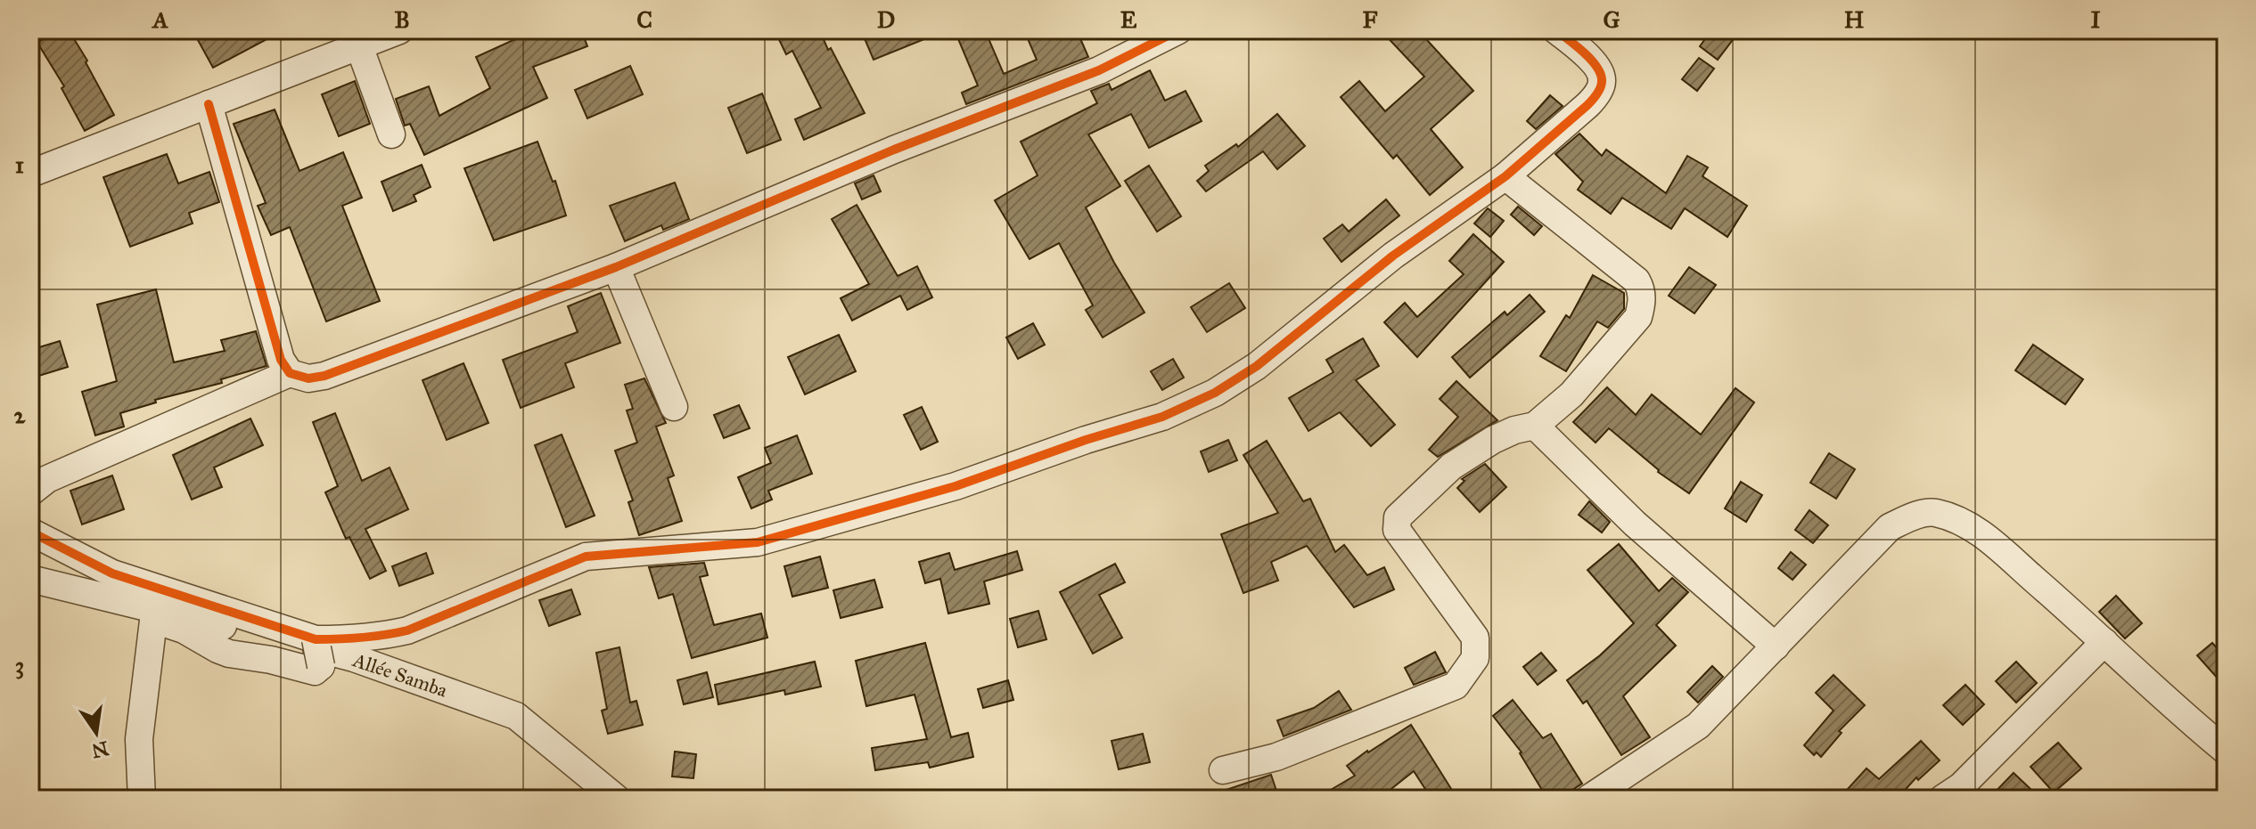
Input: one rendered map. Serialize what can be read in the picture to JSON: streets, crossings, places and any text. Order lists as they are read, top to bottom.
{
  "streets": {
    "street": ["Allée Samba"]
  },
  "north": "bottom",
  "grid": {
    "columns": [
      "A",
      "B",
      "C",
      "D",
      "E",
      "F",
      "G",
      "H",
      "I"
    ],
    "rows": ["1", "2", "3"]
  }
}
